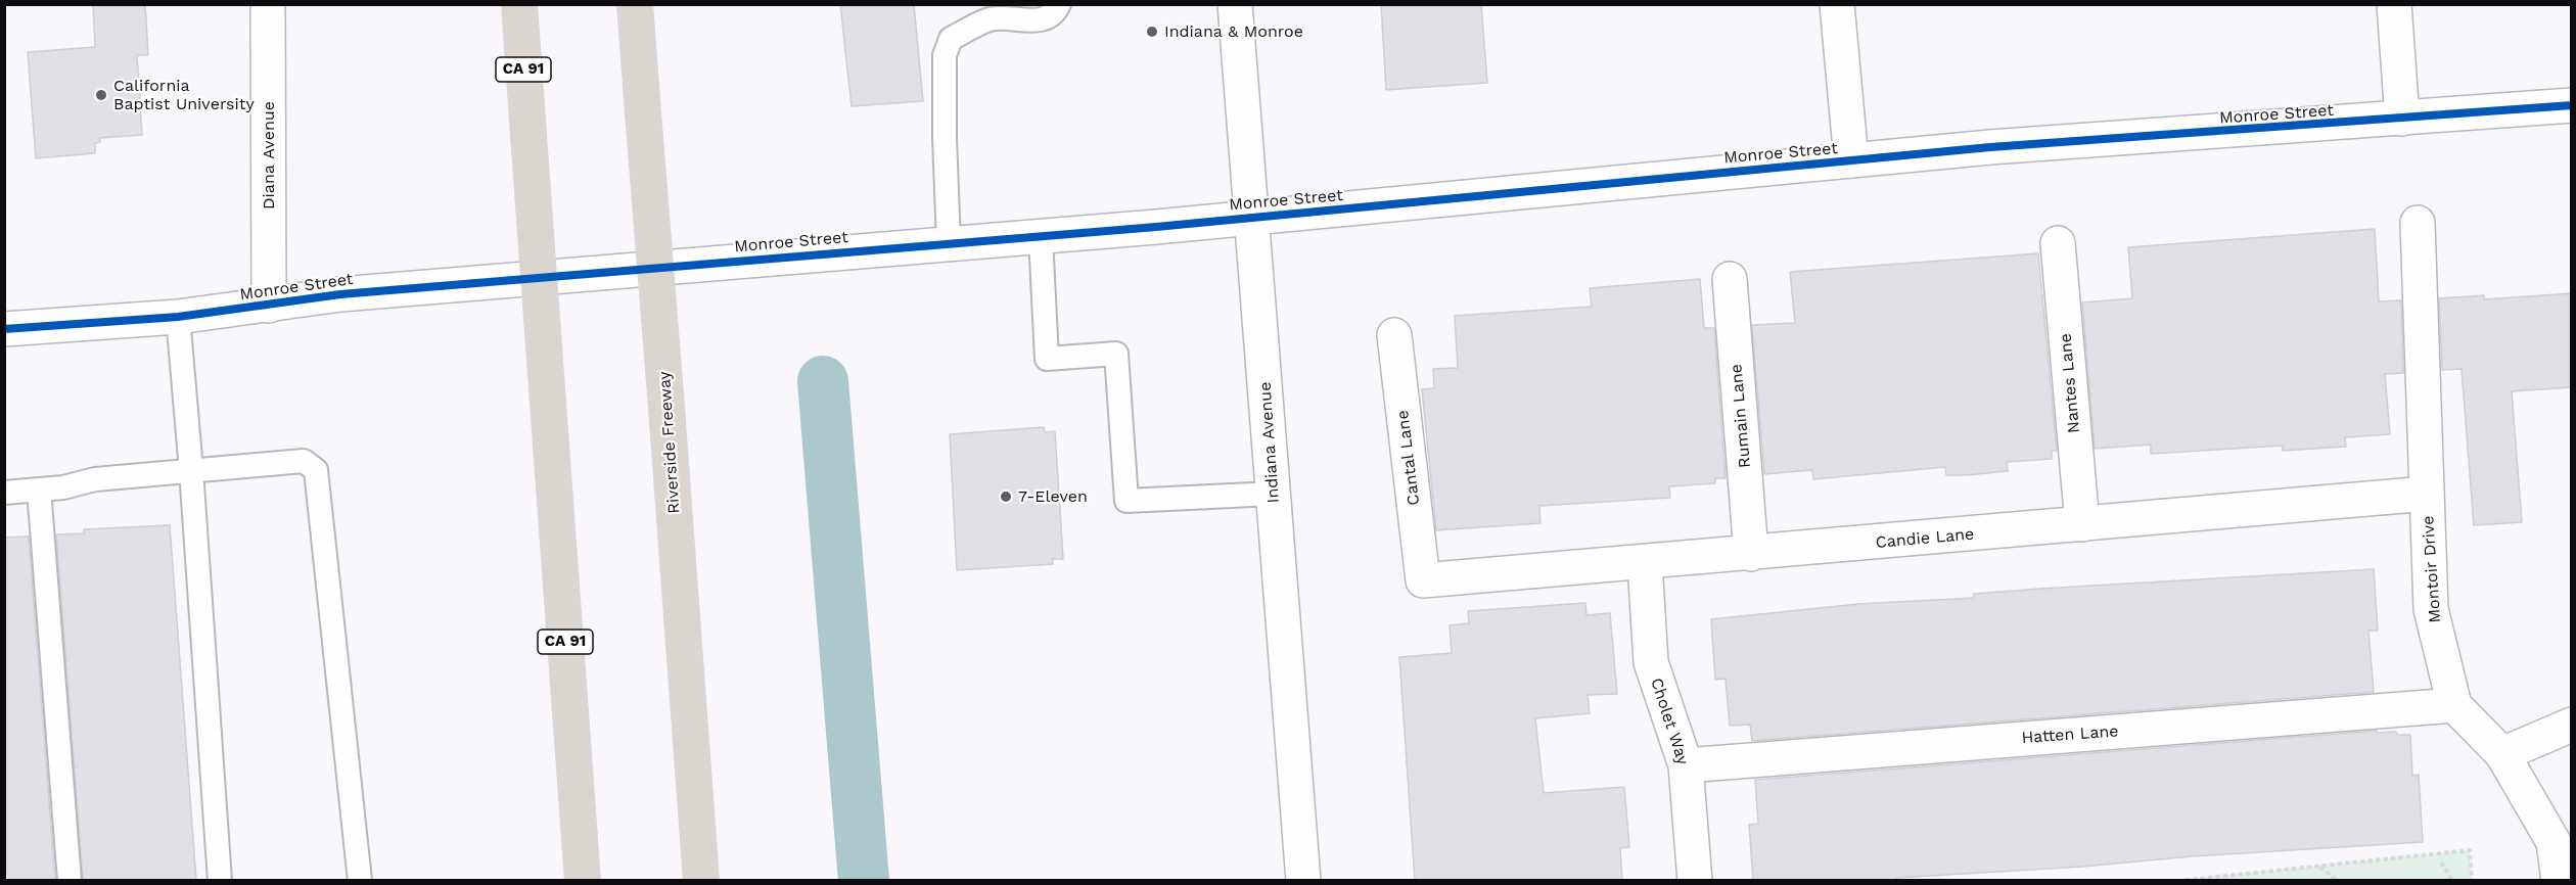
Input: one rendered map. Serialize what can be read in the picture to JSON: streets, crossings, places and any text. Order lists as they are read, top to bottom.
{
  "streets": {
    "highway": ["CA 91", "Riverside Freeway"],
    "street": [
      "Monroe Street",
      "Diana Avenue",
      "Nantes Lane",
      "Rumain Lane",
      "Indiana Avenue",
      "Cantal Lane",
      "Candie Lane",
      "Montoir Drive",
      "Cholet Way",
      "Hatten Lane"
    ]
  },
  "crossings": [
    ["Monroe Street", "Diana Avenue"],
    ["Monroe Street", "Indiana Avenue"],
    ["Nantes Lane", "Candie Lane"],
    ["Rumain Lane", "Candie Lane"],
    ["Cantal Lane", "Candie Lane"],
    ["Candie Lane", "Montoir Drive"],
    ["Candie Lane", "Cholet Way"],
    ["Montoir Drive", "Hatten Lane"],
    ["Cholet Way", "Hatten Lane"]
  ],
  "places": ["Indiana & Monroe", "California Baptist University", "7-Eleven"]
}
